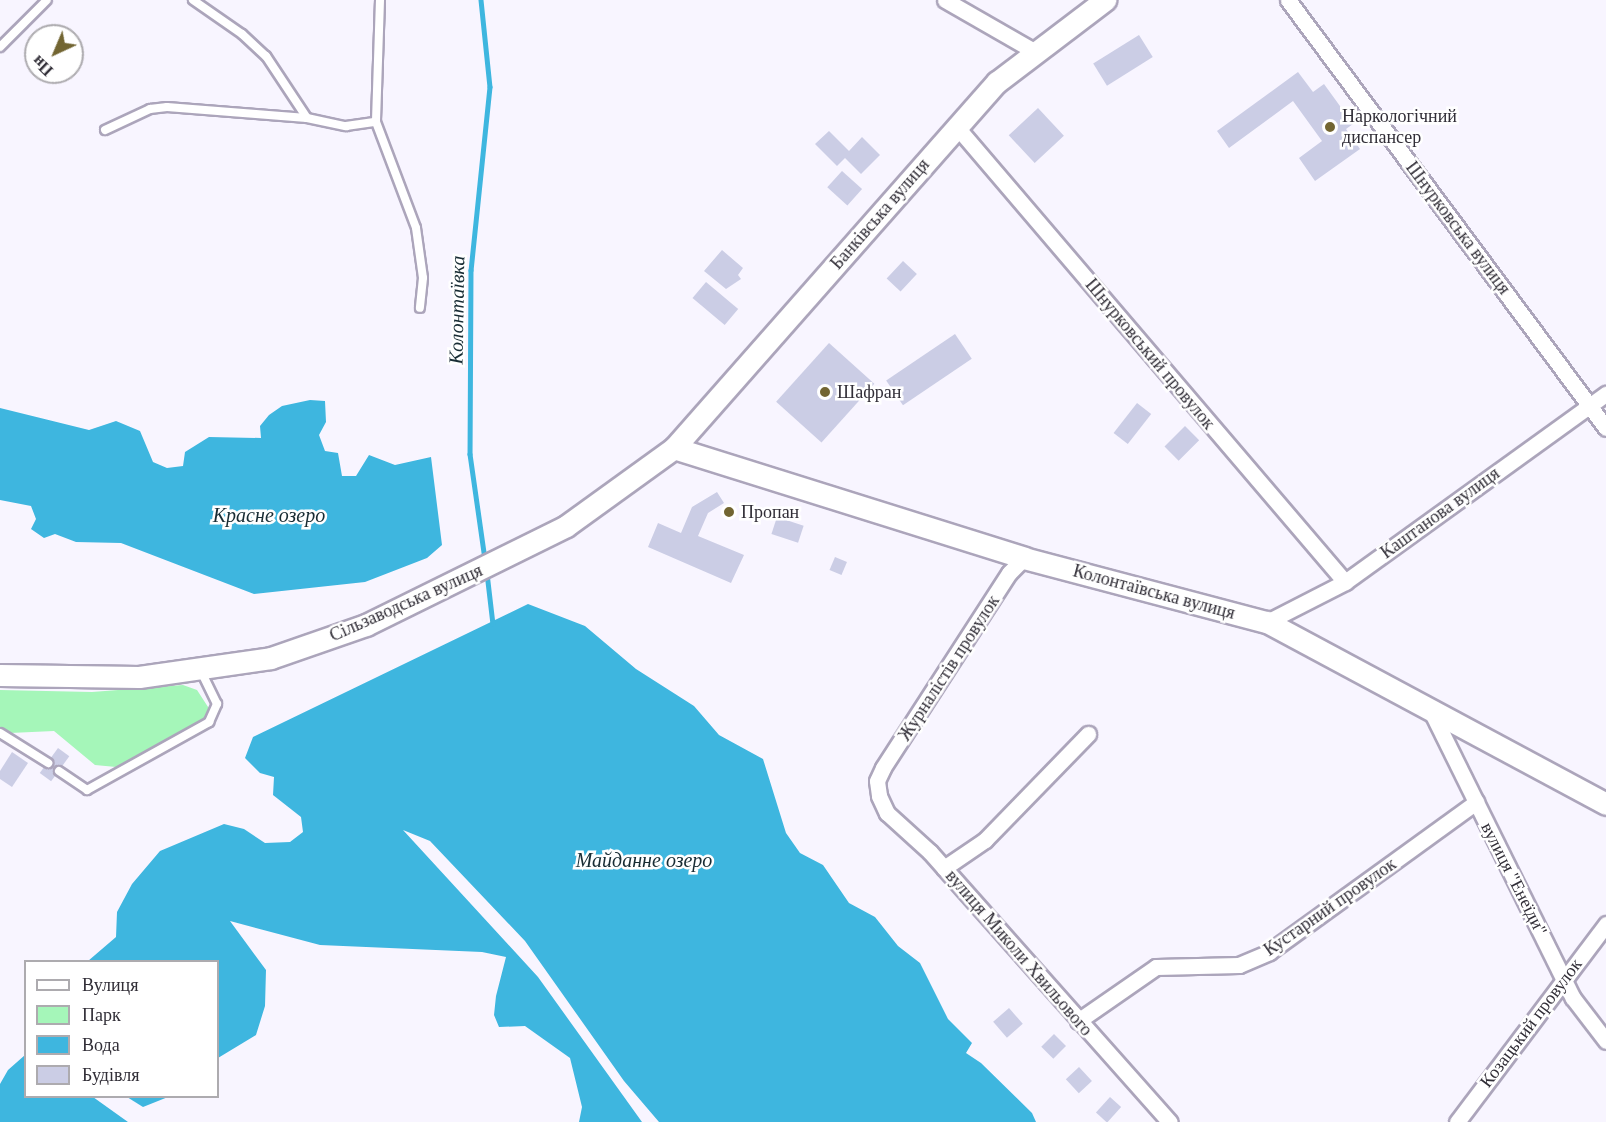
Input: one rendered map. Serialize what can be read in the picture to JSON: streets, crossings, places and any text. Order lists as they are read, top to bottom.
{
  "streets": {
    "main road": ["Банківська вулиця", "Колонтаївська вулиця", "Сільзаводська вулиця"],
    "street": [
      "Шнурковська вулиця",
      "Шнурковський провулок",
      "Каштанова вулиця",
      "Журналістів провулок",
      "вулиця \"Енеїди\"",
      "Кустарний провулок",
      "вулиця Миколи Хвильового",
      "Козацький провулок"
    ]
  },
  "crossings": [
    ["Банківська вулиця", "Шнурковський провулок"],
    ["Банківська вулиця", "Колонтаївська вулиця"],
    ["Банківська вулиця", "Сільзаводська вулиця"],
    ["Шнурковська вулиця", "Каштанова вулиця"],
    ["Шнурковський провулок", "Каштанова вулиця"],
    ["Каштанова вулиця", "Колонтаївська вулиця"],
    ["Колонтаївська вулиця", "Сільзаводська вулиця"],
    ["Колонтаївська вулиця", "Журналістів провулок"],
    ["Колонтаївська вулиця", "вулиця \"Енеїди\""],
    ["Журналістів провулок", "вулиця Миколи Хвильового"],
    ["вулиця \"Енеїди\"", "Кустарний провулок"],
    ["вулиця \"Енеїди\"", "Козацький провулок"],
    ["Кустарний провулок", "вулиця Миколи Хвильового"]
  ],
  "water": ["Колонтаївка", "Красне озеро", "Майданне озеро"],
  "places": ["Наркологічний диспансер", "Шафран", "Пропан"],
  "legend": [
    "Вулиця",
    "Парк",
    "Вода",
    "Будівля"
  ],
  "north": "bottom left"
}
